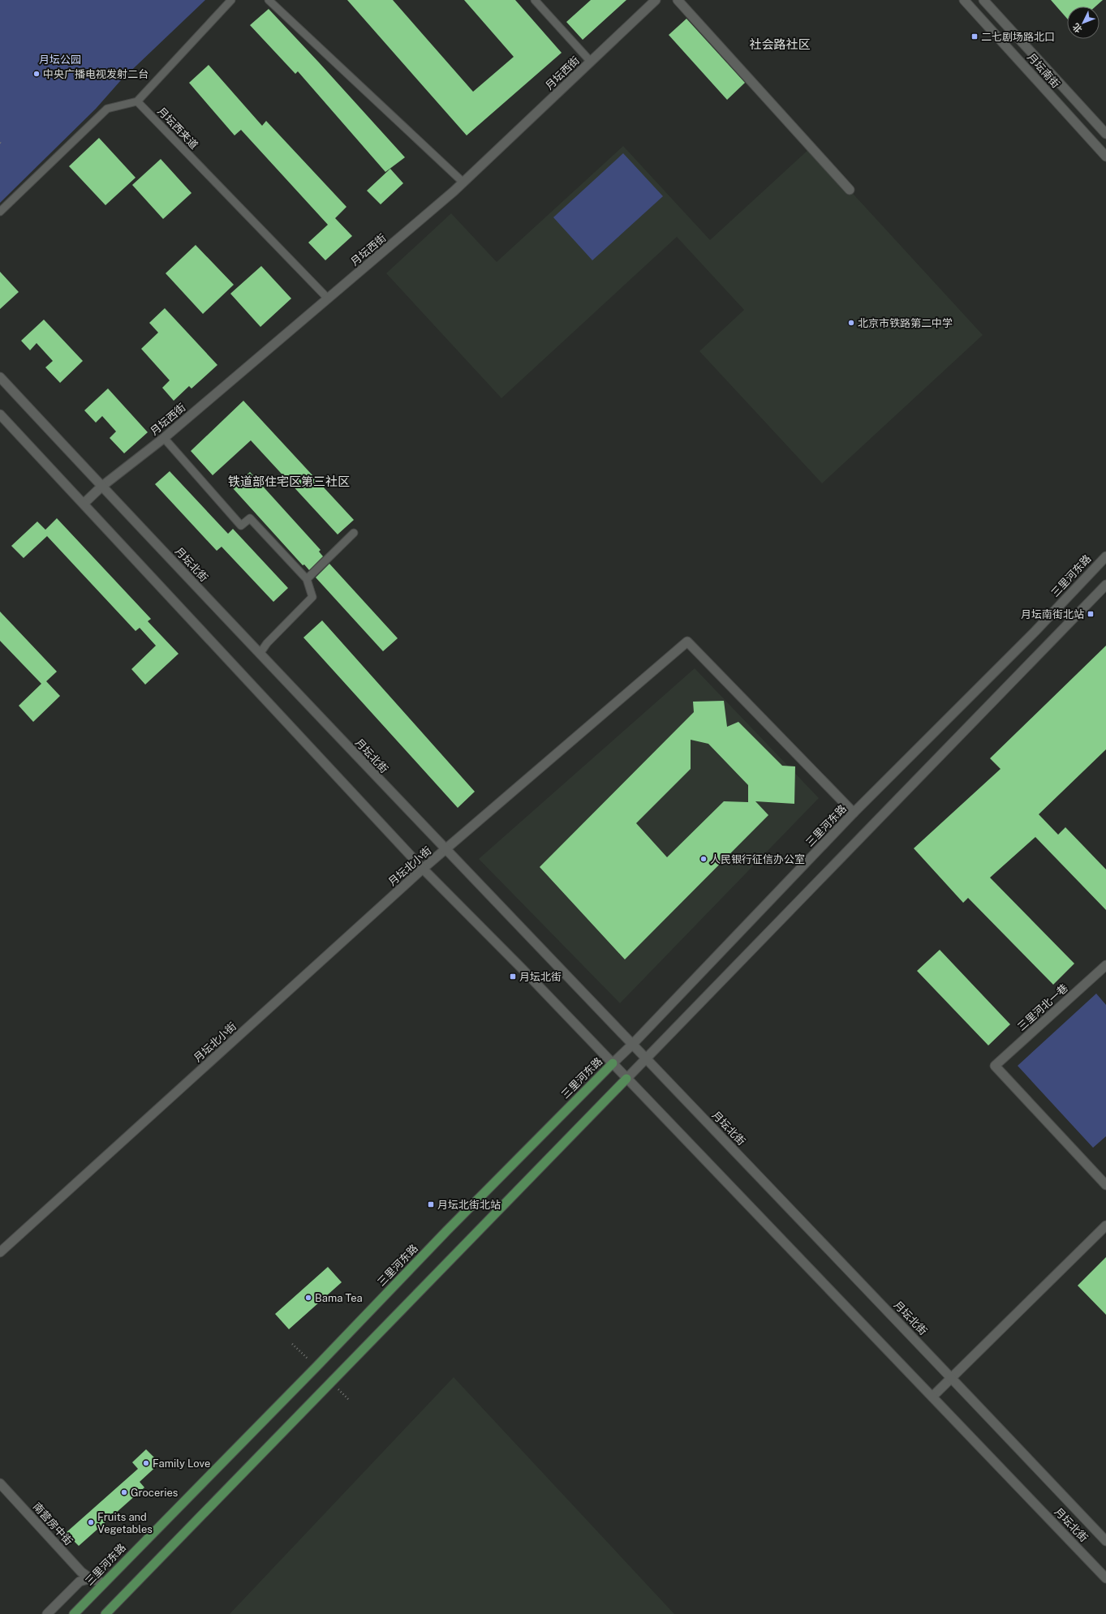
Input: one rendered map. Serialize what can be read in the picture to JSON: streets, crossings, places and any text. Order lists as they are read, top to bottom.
{
  "streets": {
    "main road": [
      "月坛南街",
      "月坛西街",
      "月坛北街",
      "三里河东路",
      "月坛北小街",
      "三里河北一巷",
      "南营房中街"
    ],
    "lane": ["月坛西夹道"]
  },
  "crossings": [
    ["月坛西街", "月坛西夹道"],
    ["月坛西街", "月坛北街"],
    ["月坛北街", "三里河东路"],
    ["月坛北街", "月坛北小街"],
    ["三里河东路", "月坛北小街"]
  ],
  "districts": ["社会路社区", "铁道部住宅区第三社区"],
  "parks": ["月坛公园"],
  "places": {
    "transit": [
      "二七剧场路北口",
      "月坛南街北站",
      "月坛北街",
      "月坛北街北站"
    ],
    "other": [
      "中央广播电视发射二台",
      "北京市铁路第二中学",
      "人民银行征信办公室",
      "Bama Tea",
      "Family Love",
      "Groceries",
      "Fruits and Vegetables"
    ]
  },
  "north": "bottom left"
}
